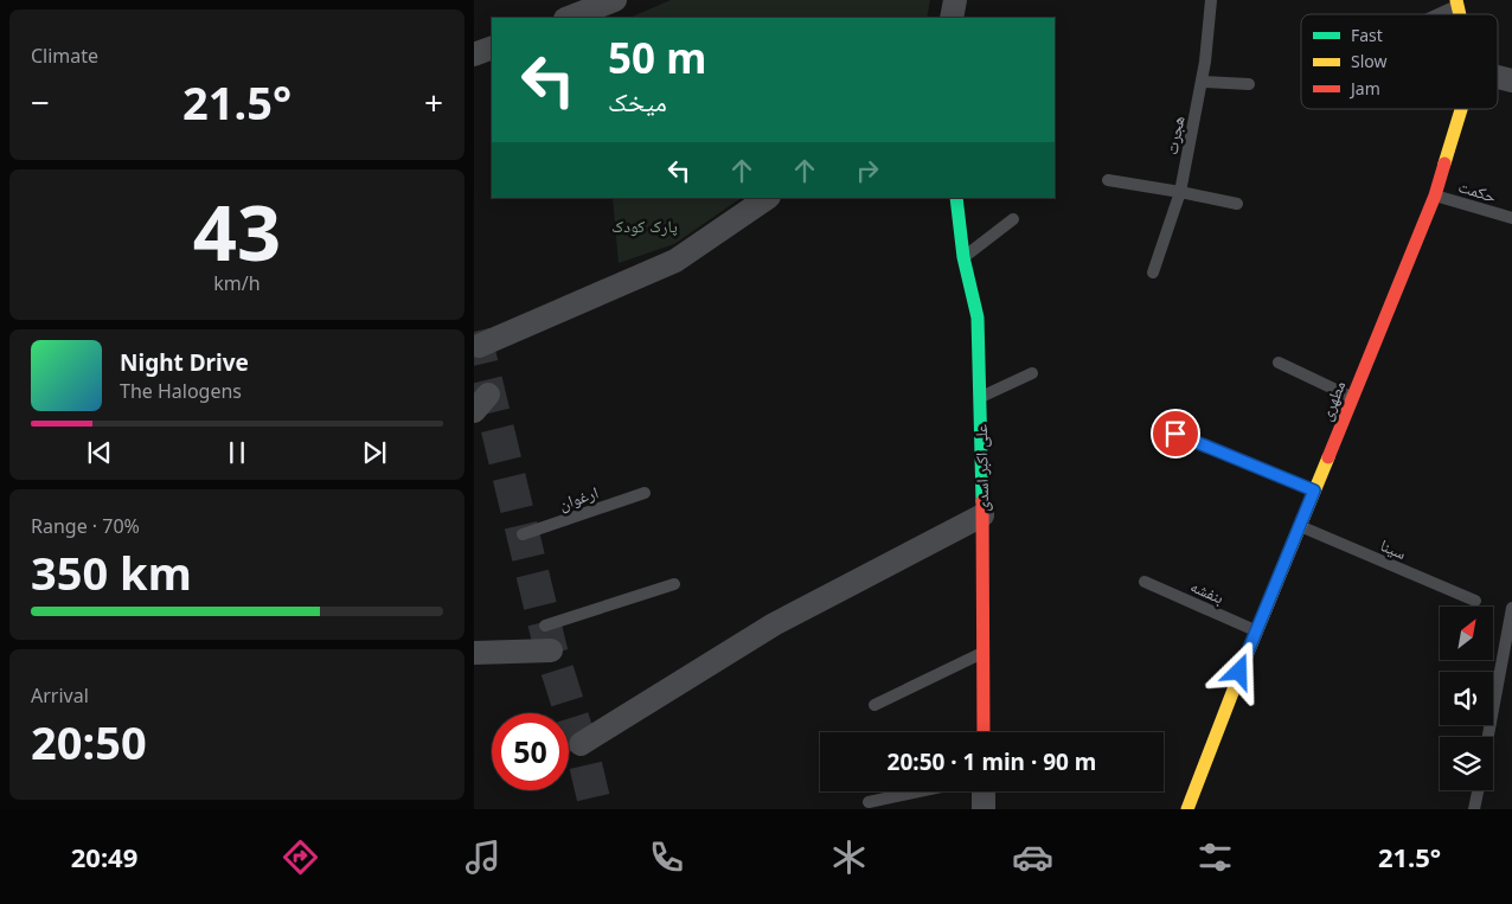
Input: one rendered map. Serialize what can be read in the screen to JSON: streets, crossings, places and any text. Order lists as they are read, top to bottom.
{
  "streets": {
    "main road": ["مطهری", "علی اکبر اسدی"],
    "lane": [
      "هجرت",
      "حکمت",
      "ارغوان",
      "سینا",
      "بنفشه"
    ]
  },
  "crossings": [
    ["حکمت", "مطهری"],
    ["مطهری", "سینا"],
    ["مطهری", "بنفشه"]
  ],
  "parks": ["پارک کودک"],
  "legend": ["Fast", "Slow", "Jam"],
  "north": "top right",
  "page": {
    "tile": [
      "Climate",
      ["43", "km/h"],
      ["Range · 70%", "350 km"],
      ["Arrival", "20:50"]
    ],
    "turn": ["50 m", "میخک"],
    "heat": ["−", "21.5°", "+"],
    "song": ["Night Drive", "The Halogens"],
    "limit": "50",
    "trip": "20:50 · 1 min · 90 m",
    "tabs": ["20:49", "21.5°"]
  }
}
